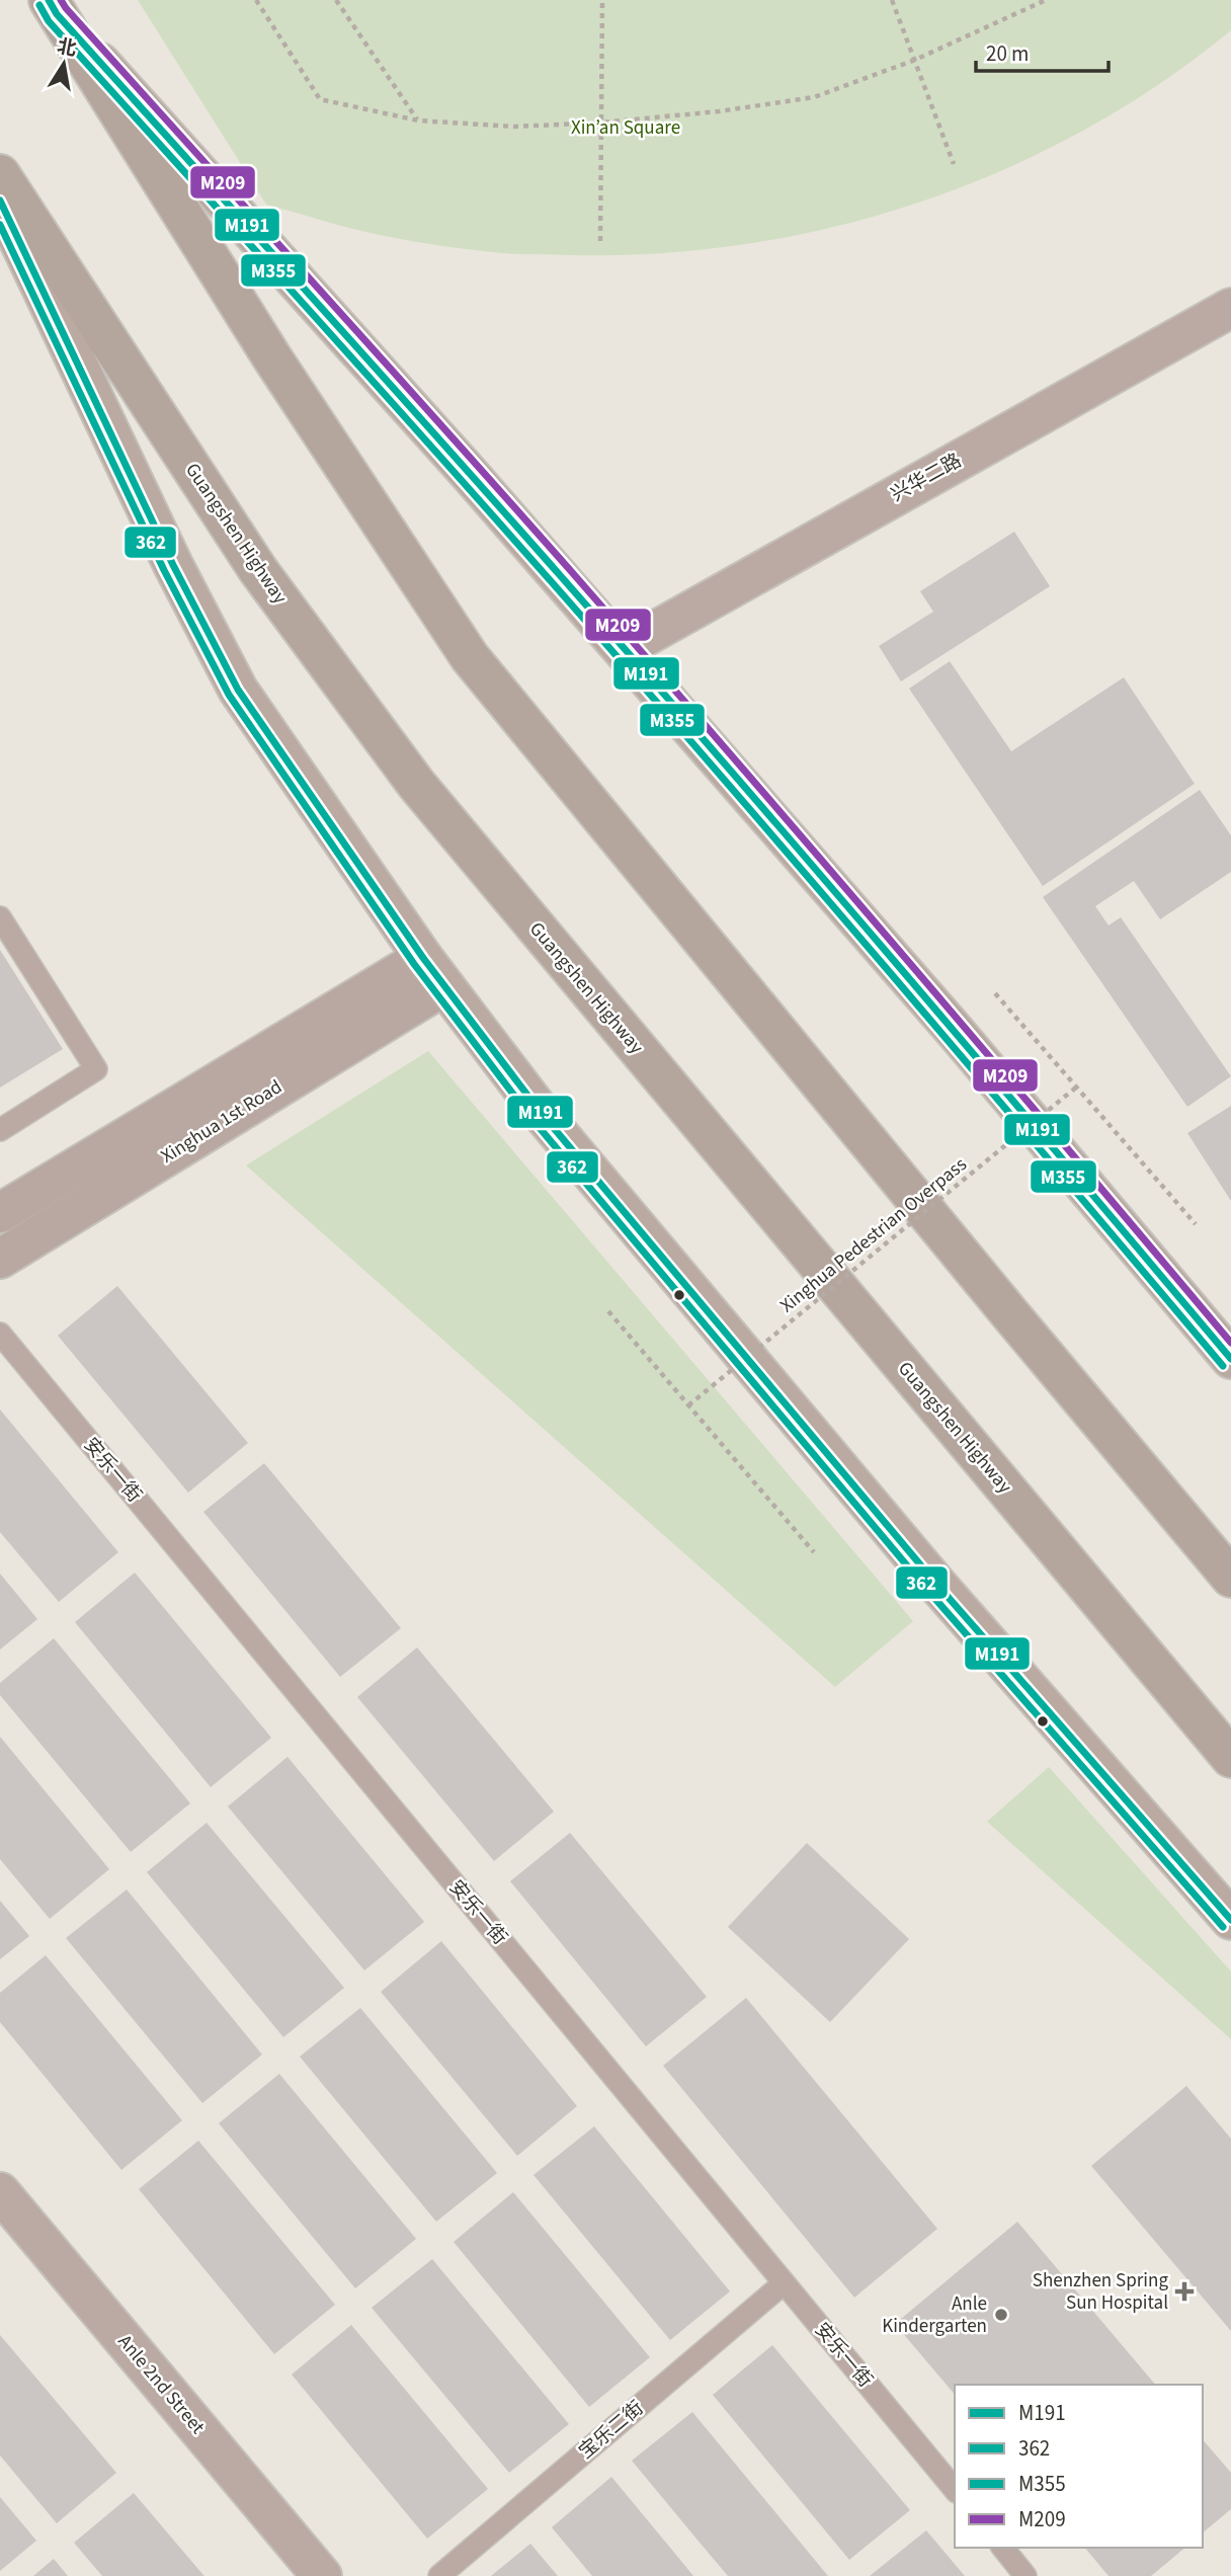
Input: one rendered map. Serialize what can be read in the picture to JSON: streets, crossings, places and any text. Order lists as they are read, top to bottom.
{
  "streets": {
    "highway": ["Guangshen Highway"],
    "street": ["兴华二路", "Xinghua 1st Road", "Anle 2nd Street"],
    "lane": ["安乐一街", "宝乐二街"],
    "path": ["Xinghua Pedestrian Overpass"]
  },
  "crossings": [
    ["安乐一街", "宝乐二街"]
  ],
  "parks": ["Xin’an Square"],
  "places": {
    "health": ["Shenzhen Spring Sun Hospital"],
    "other": ["Anle Kindergarten"]
  },
  "lines": [
    "transit line M191",
    "transit line M209",
    "transit line M355",
    "transit line 362"
  ],
  "legend": [
    "M191",
    "362",
    "M355",
    "M209"
  ],
  "scale_bar": "20 m",
  "north": "top"
}
